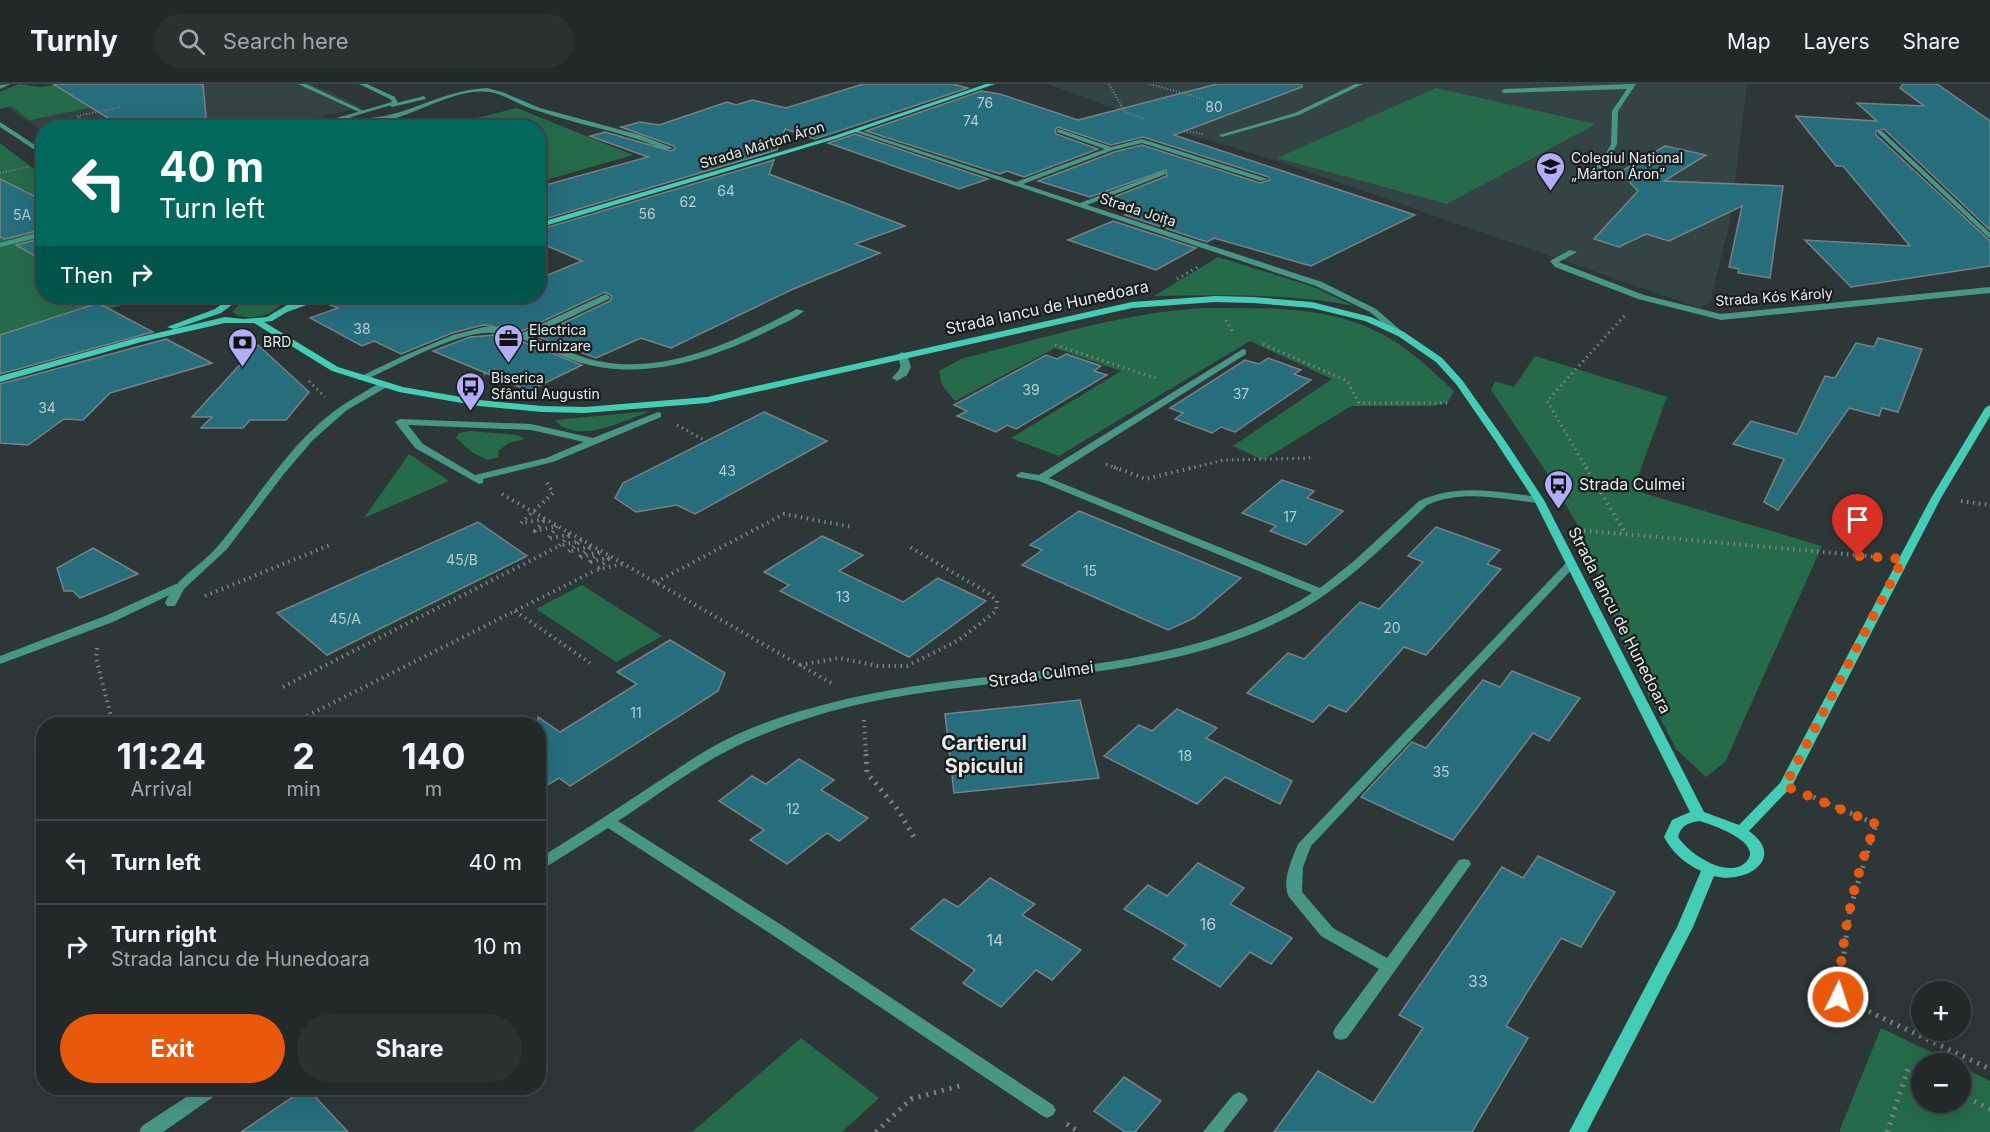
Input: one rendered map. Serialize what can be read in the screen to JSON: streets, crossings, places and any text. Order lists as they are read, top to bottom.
{
  "streets": {
    "street": [
      "Strada Márton Áron",
      "Strada Joița",
      "Strada Kós Károly",
      "Strada Iancu de Hunedoara",
      "Strada Culmei"
    ]
  },
  "crossings": [
    ["Strada Márton Áron", "Strada Joița"],
    ["Strada Joița", "Strada Iancu de Hunedoara"],
    ["Strada Iancu de Hunedoara", "Strada Culmei"]
  ],
  "districts": ["Cartierul Spicului"],
  "places": {
    "school or university": ["Colegiul Național „Márton Áron”"],
    "office": ["Electrica Furnizare"],
    "bank": ["BRD"],
    "bus stop": ["Biserica Sfântul Augustin", "Strada Culmei"]
  },
  "house_numbers": [
    "76",
    "80",
    "74",
    "64",
    "62",
    "56",
    "5A",
    "38",
    "39",
    "37",
    "34",
    "43",
    "17",
    "45/B",
    "15",
    "13",
    "45/A",
    "20",
    "11",
    "18",
    "35",
    "12",
    "16",
    "14",
    "33"
  ],
  "page": {
    "header": "Turnly",
    "search": "Search here",
    "nav": ["Map", "Layers", "Share"],
    "turn": ["40 m", "Turn left"],
    "then": "Then",
    "eta": [
      "11:24",
      "Arrival",
      "2",
      "min",
      "140",
      "m"
    ],
    "list": [
      {
        "name": "Turn left",
        "value": "40 m"
      },
      {
        "name": "Turn right",
        "note": "Strada Iancu de Hunedoara",
        "value": "10 m"
      }
    ],
    "map_buttons": ["+", "−"],
    "buttons": ["Exit", "Share"]
  }
}
